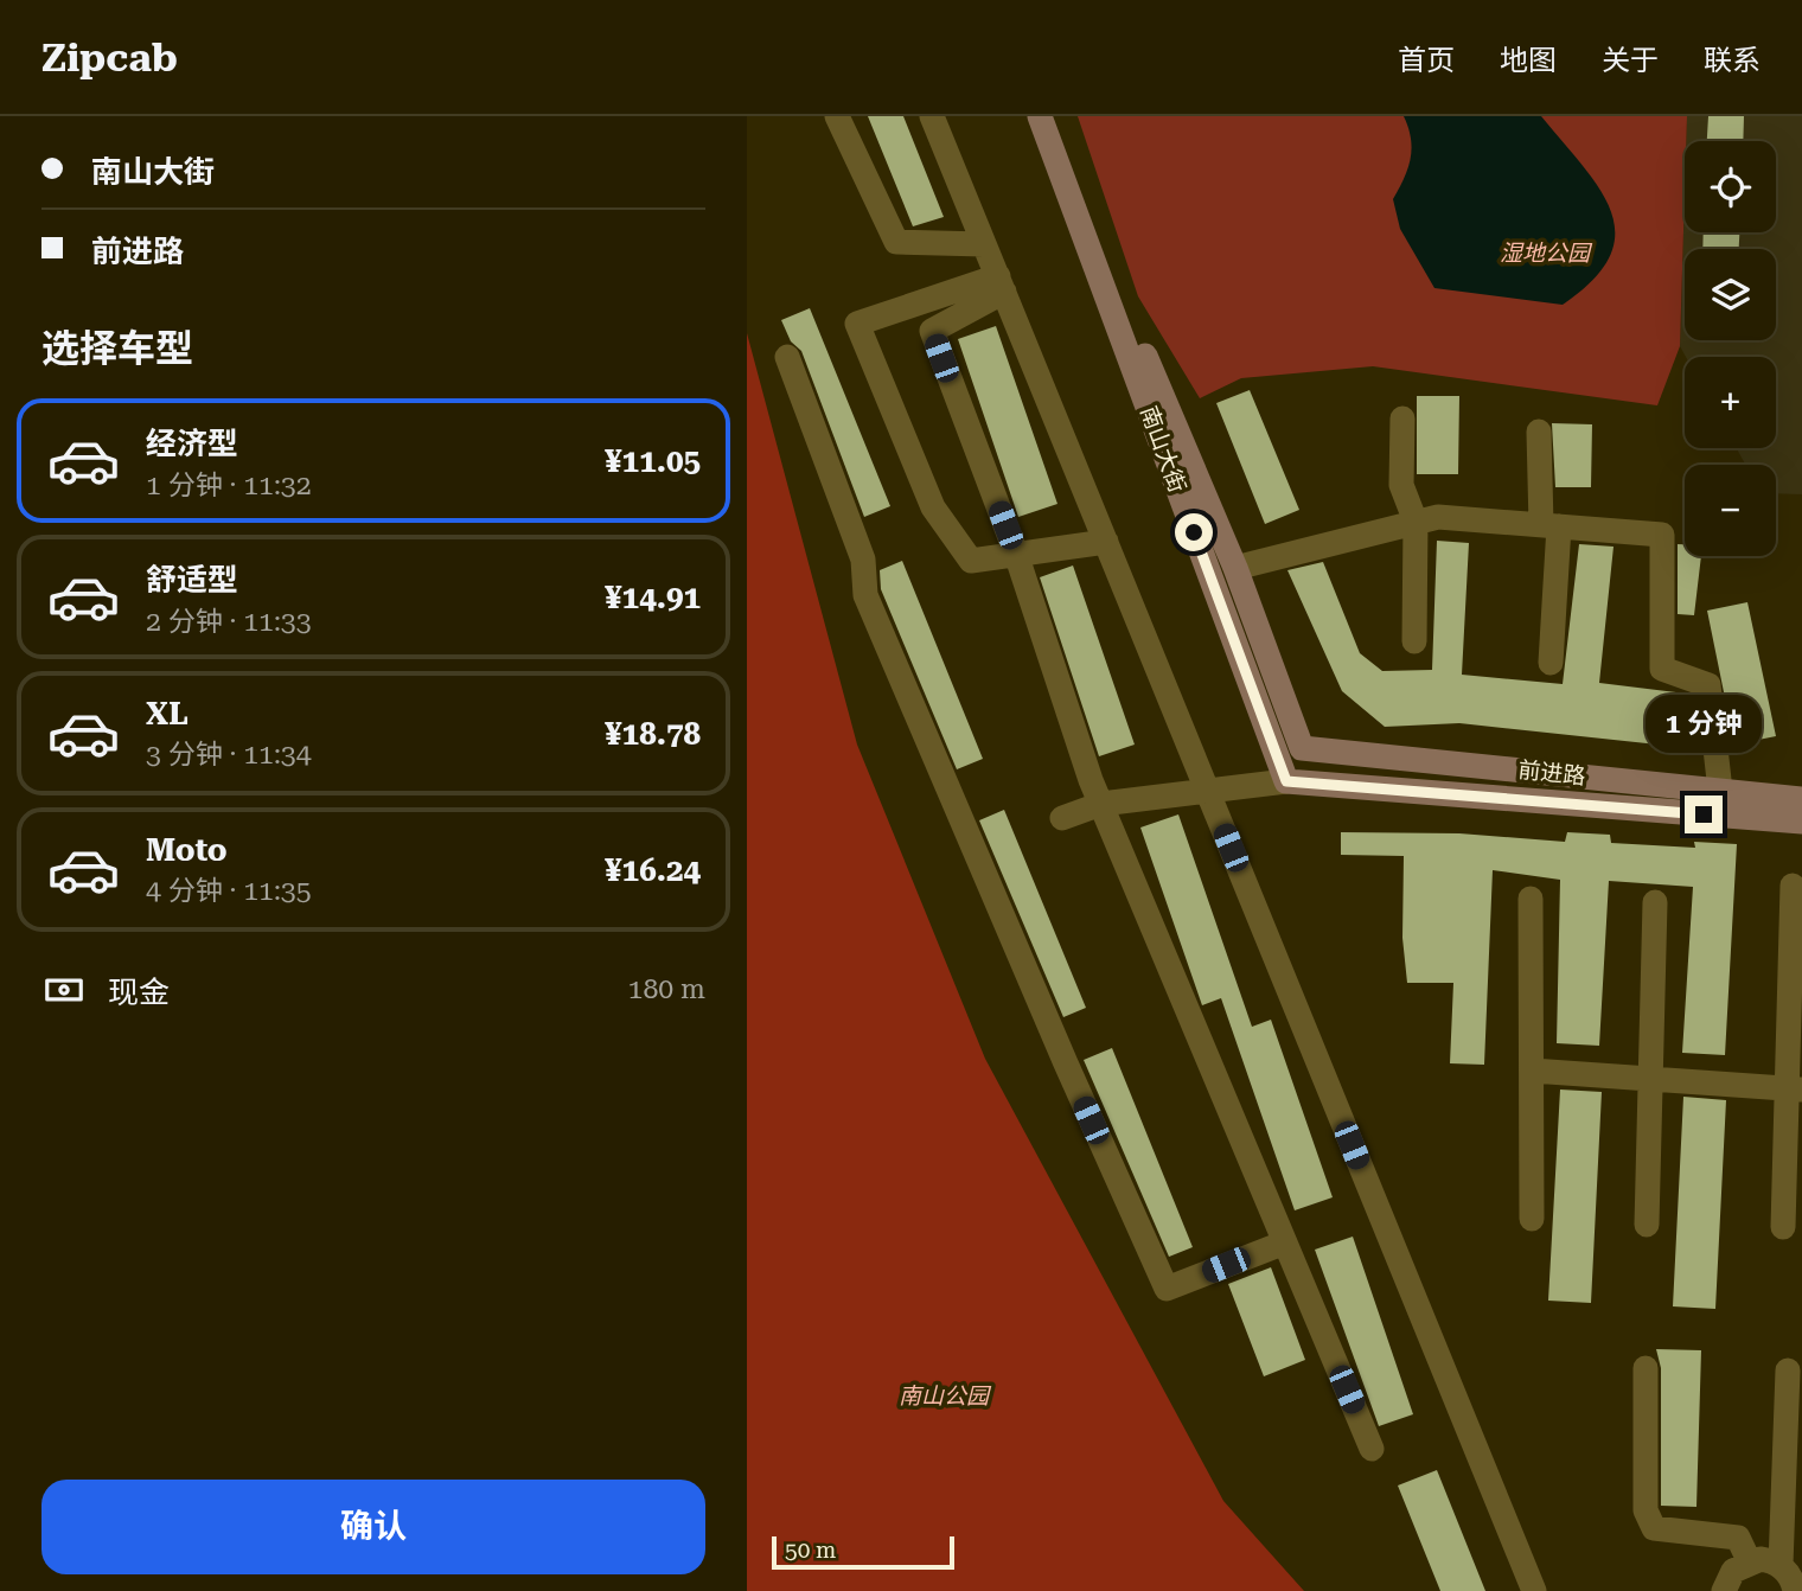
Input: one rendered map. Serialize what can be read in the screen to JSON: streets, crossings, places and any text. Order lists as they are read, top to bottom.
{
  "streets": {
    "street": ["南山大街", "前进路"]
  },
  "crossings": [
    ["南山大街", "前进路"]
  ],
  "parks": ["湿地公园", "南山公园"],
  "scale_bar": "50 m",
  "page": {
    "header": "Zipcab",
    "nav": [
      "首页",
      "地图",
      "关于",
      "联系"
    ],
    "banner": ["南山大街", "前进路"],
    "map_buttons": ["+", "−"],
    "heading": "选择车型",
    "list": [
      {
        "name": "经济型",
        "note": "1 分钟 · 11:32",
        "value": "¥11.05"
      },
      {
        "name": "舒适型",
        "note": "2 分钟 · 11:33",
        "value": "¥14.91"
      },
      {
        "name": "XL",
        "note": "3 分钟 · 11:34",
        "value": "¥18.78"
      },
      {
        "name": "Moto",
        "note": "4 分钟 · 11:35",
        "value": "¥16.24"
      }
    ],
    "bubble": "1 分钟",
    "pay": ["现金", "180 m"],
    "buttons": "确认",
    "scale": "50 m"
  }
}
